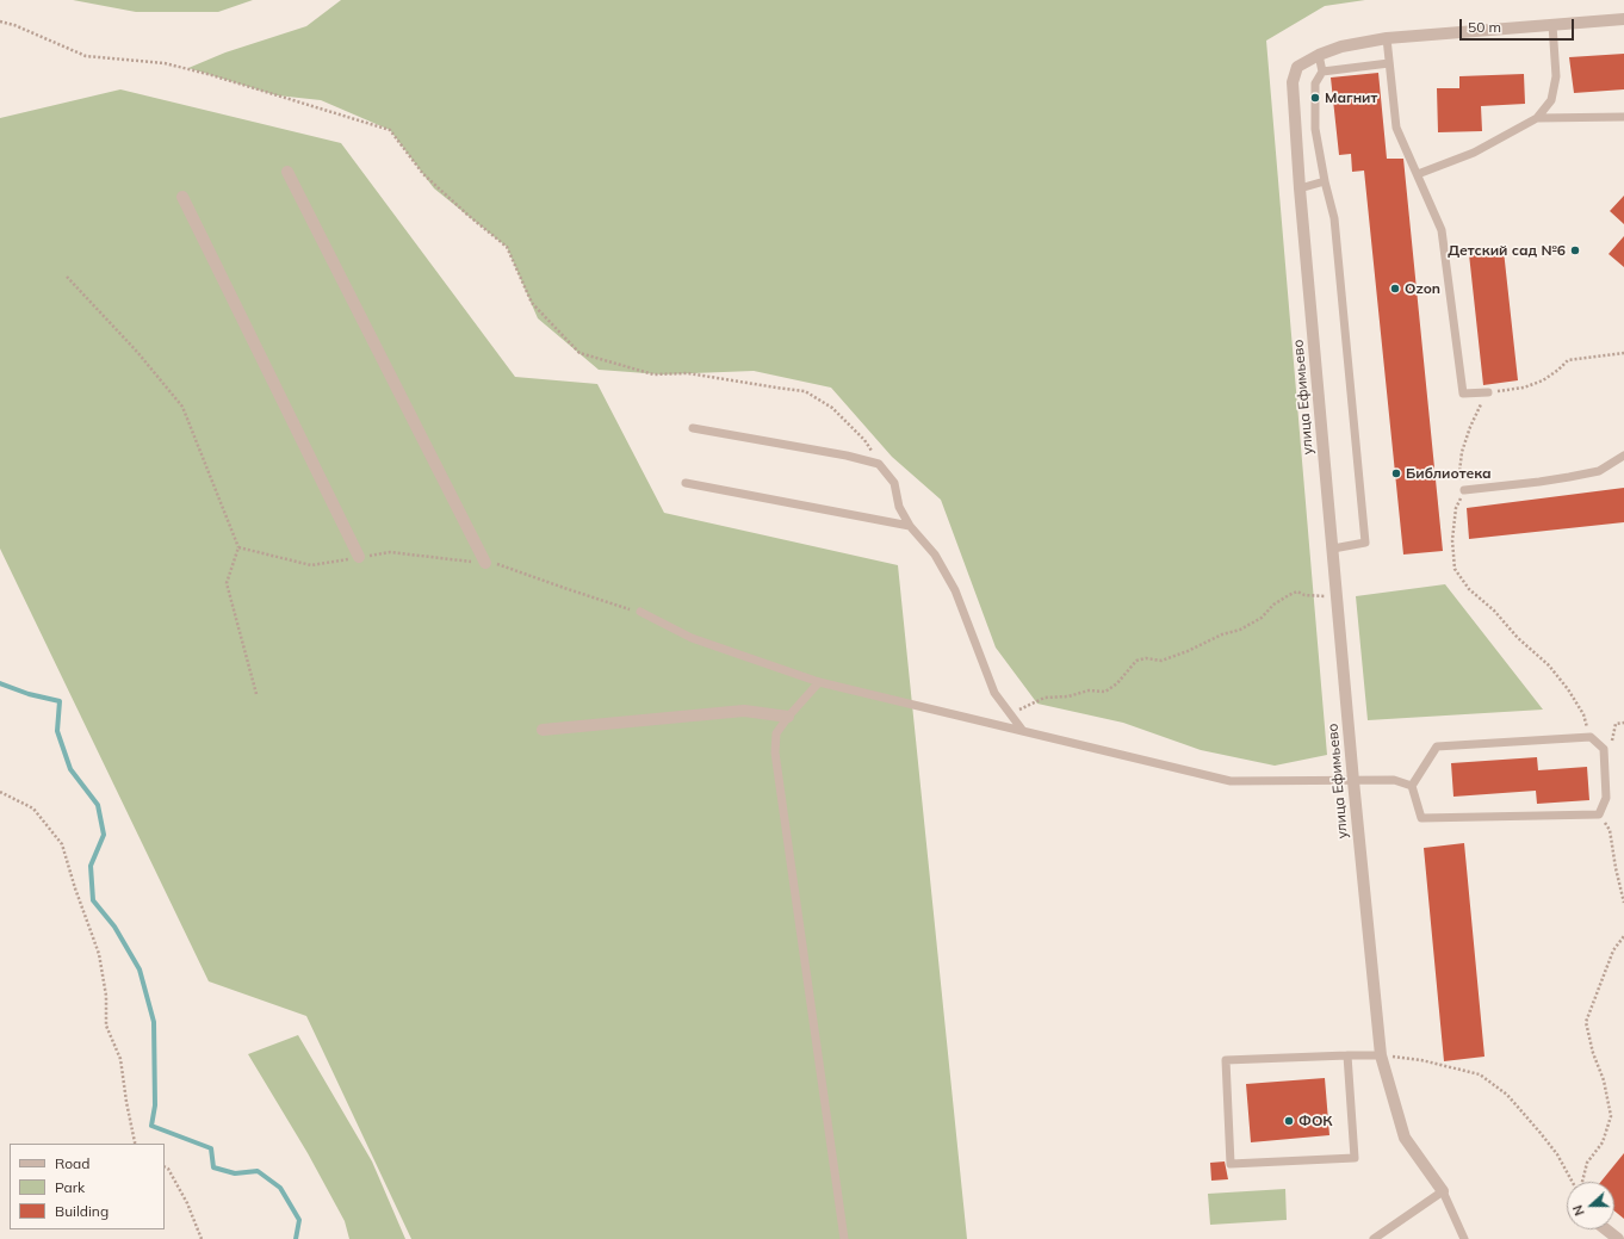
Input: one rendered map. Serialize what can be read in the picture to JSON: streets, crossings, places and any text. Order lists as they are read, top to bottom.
{
  "streets": {
    "street": ["улица Ефимьево"]
  },
  "places": [
    "Магнит",
    "Детский сад №6",
    "Ozon",
    "Библиотека",
    "ФОК"
  ],
  "legend": ["Road", "Park", "Building"],
  "scale_bar": "50 m",
  "north": "left"
}
